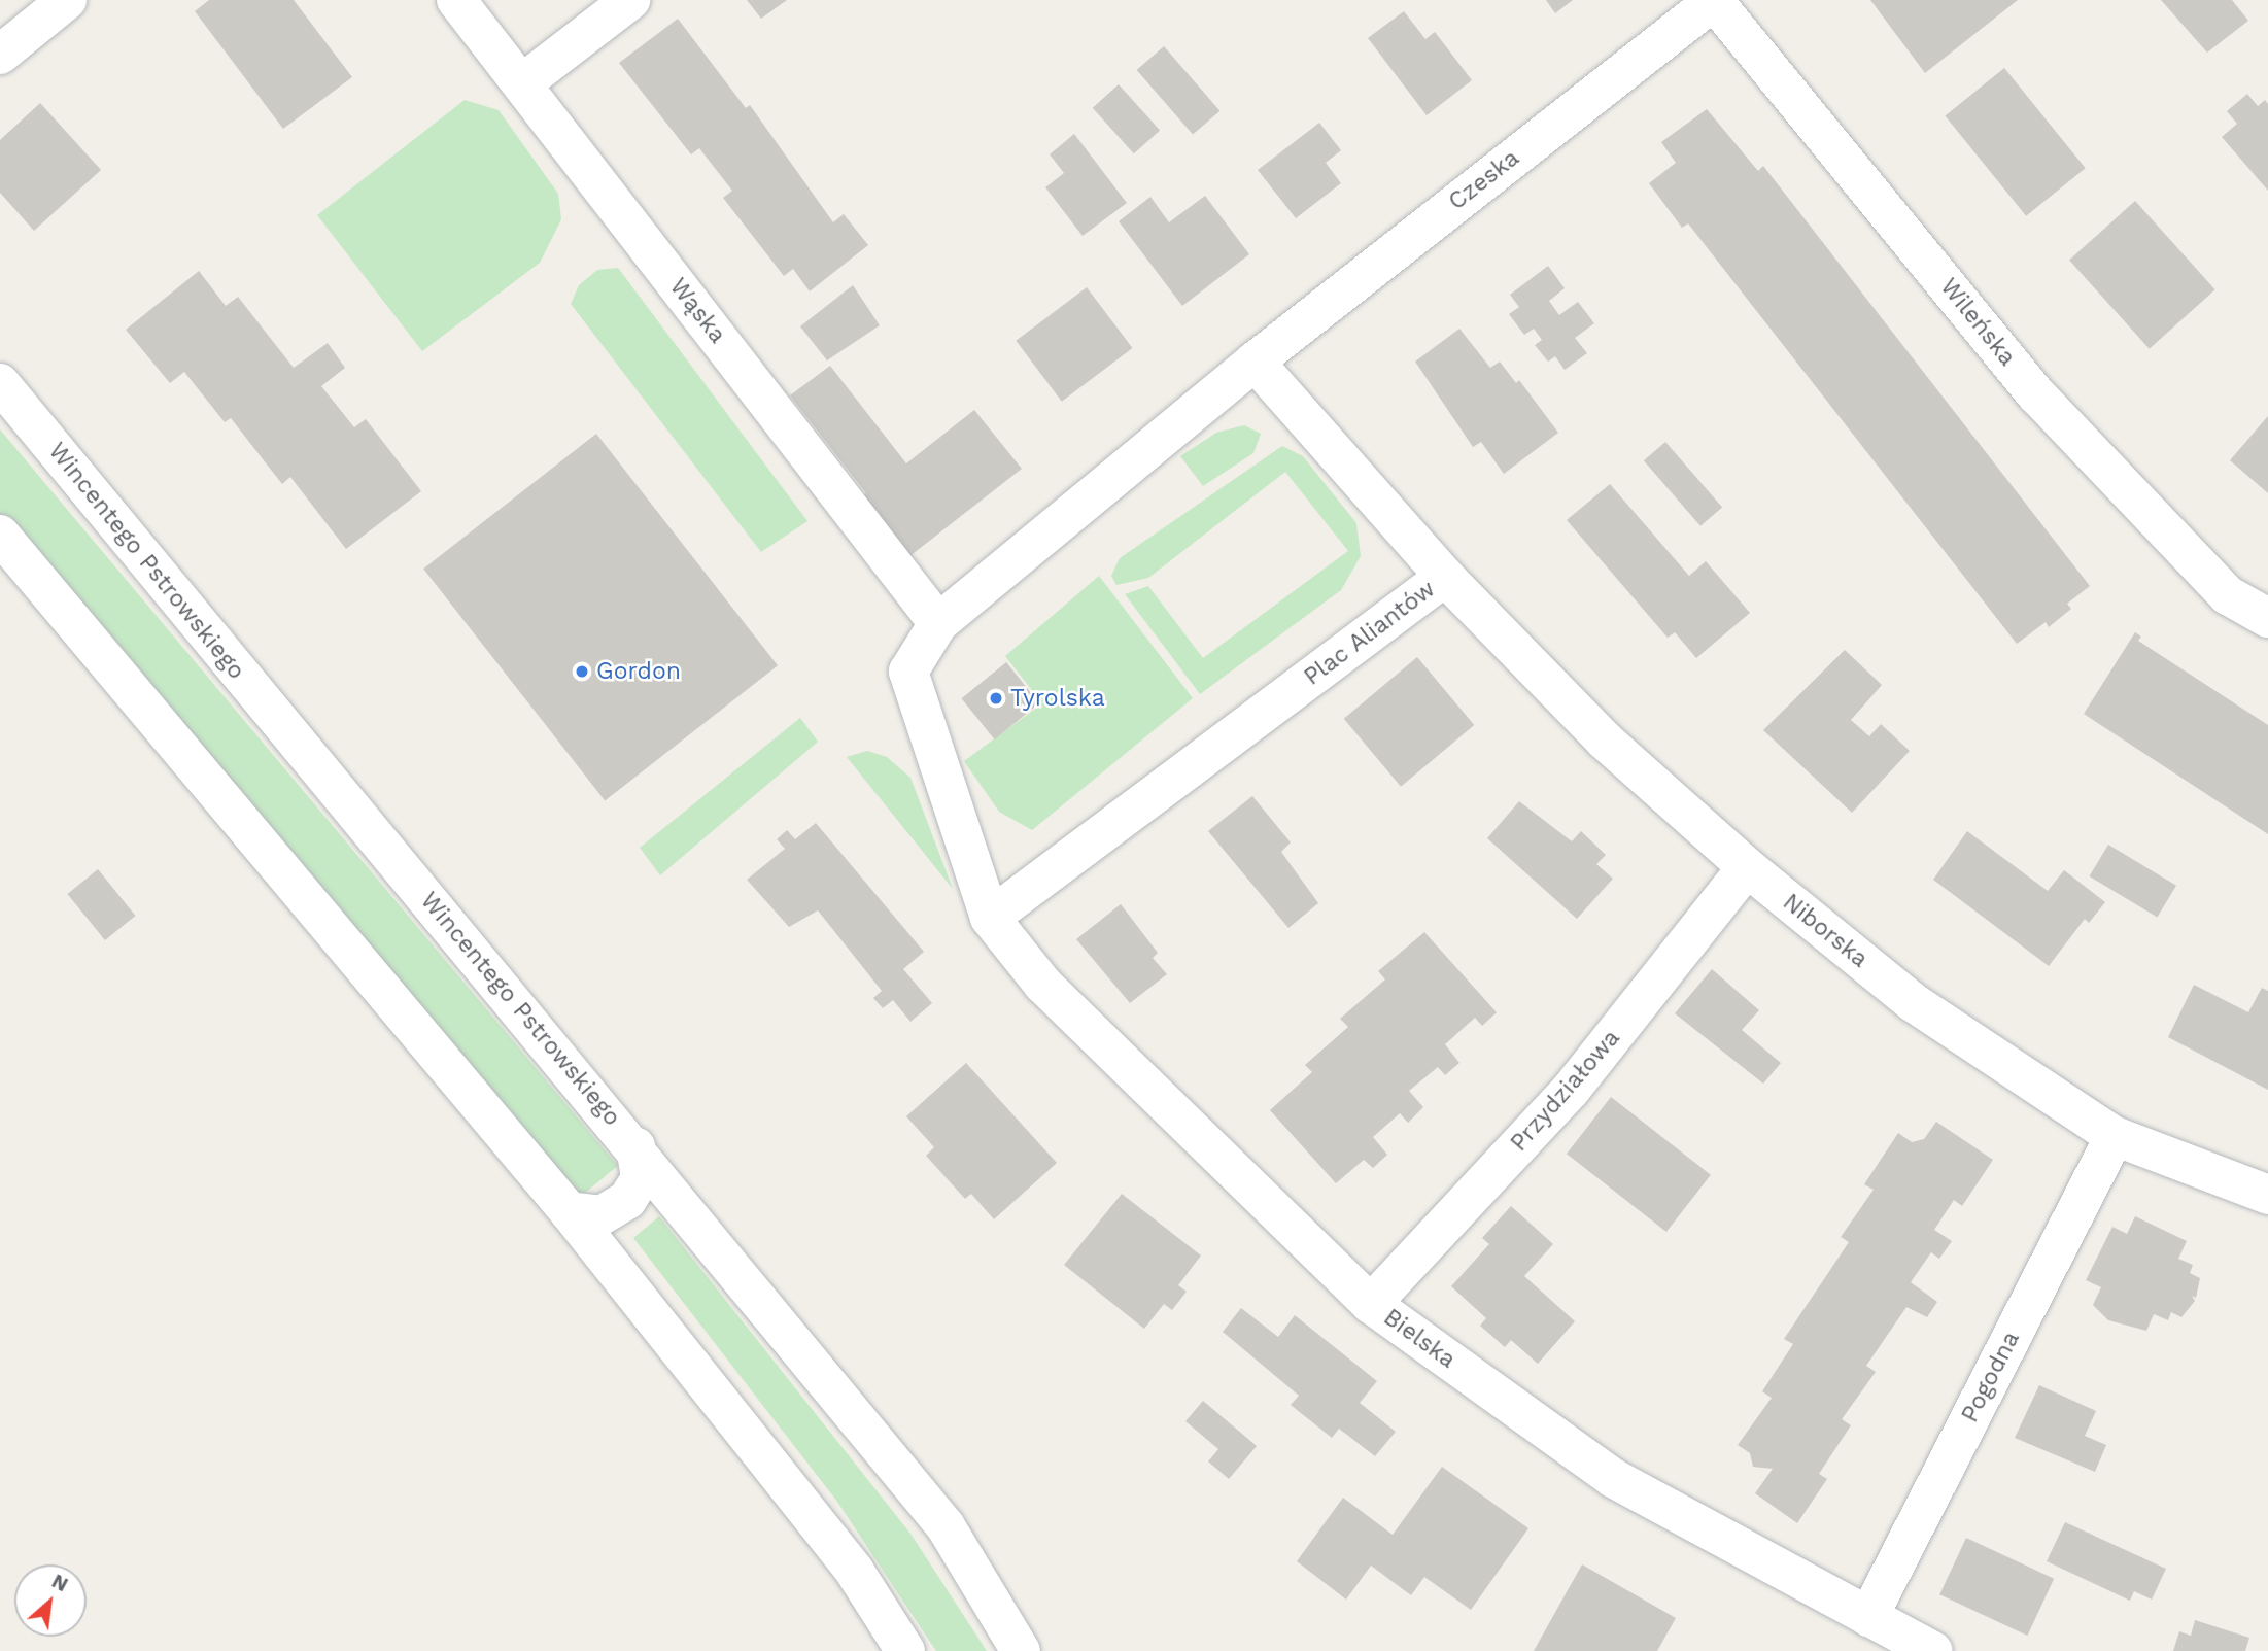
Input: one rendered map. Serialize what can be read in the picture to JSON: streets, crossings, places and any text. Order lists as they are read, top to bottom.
{
  "streets": {
    "street": [
      "Czeska",
      "Wąska",
      "Wileńska",
      "Wincentego Pstrowskiego",
      "Plac Aliantów",
      "Niborska",
      "Przydziałowa",
      "Bielska",
      "Pogodna"
    ]
  },
  "crossings": [
    ["Czeska", "Wileńska"],
    ["Czeska", "Plac Aliantów"],
    ["Plac Aliantów", "Niborska"],
    ["Plac Aliantów", "Bielska"],
    ["Niborska", "Przydziałowa"],
    ["Niborska", "Pogodna"],
    ["Przydziałowa", "Bielska"],
    ["Bielska", "Pogodna"]
  ],
  "places": ["Gordon", "Tyrolska"],
  "north": "top right"
}
